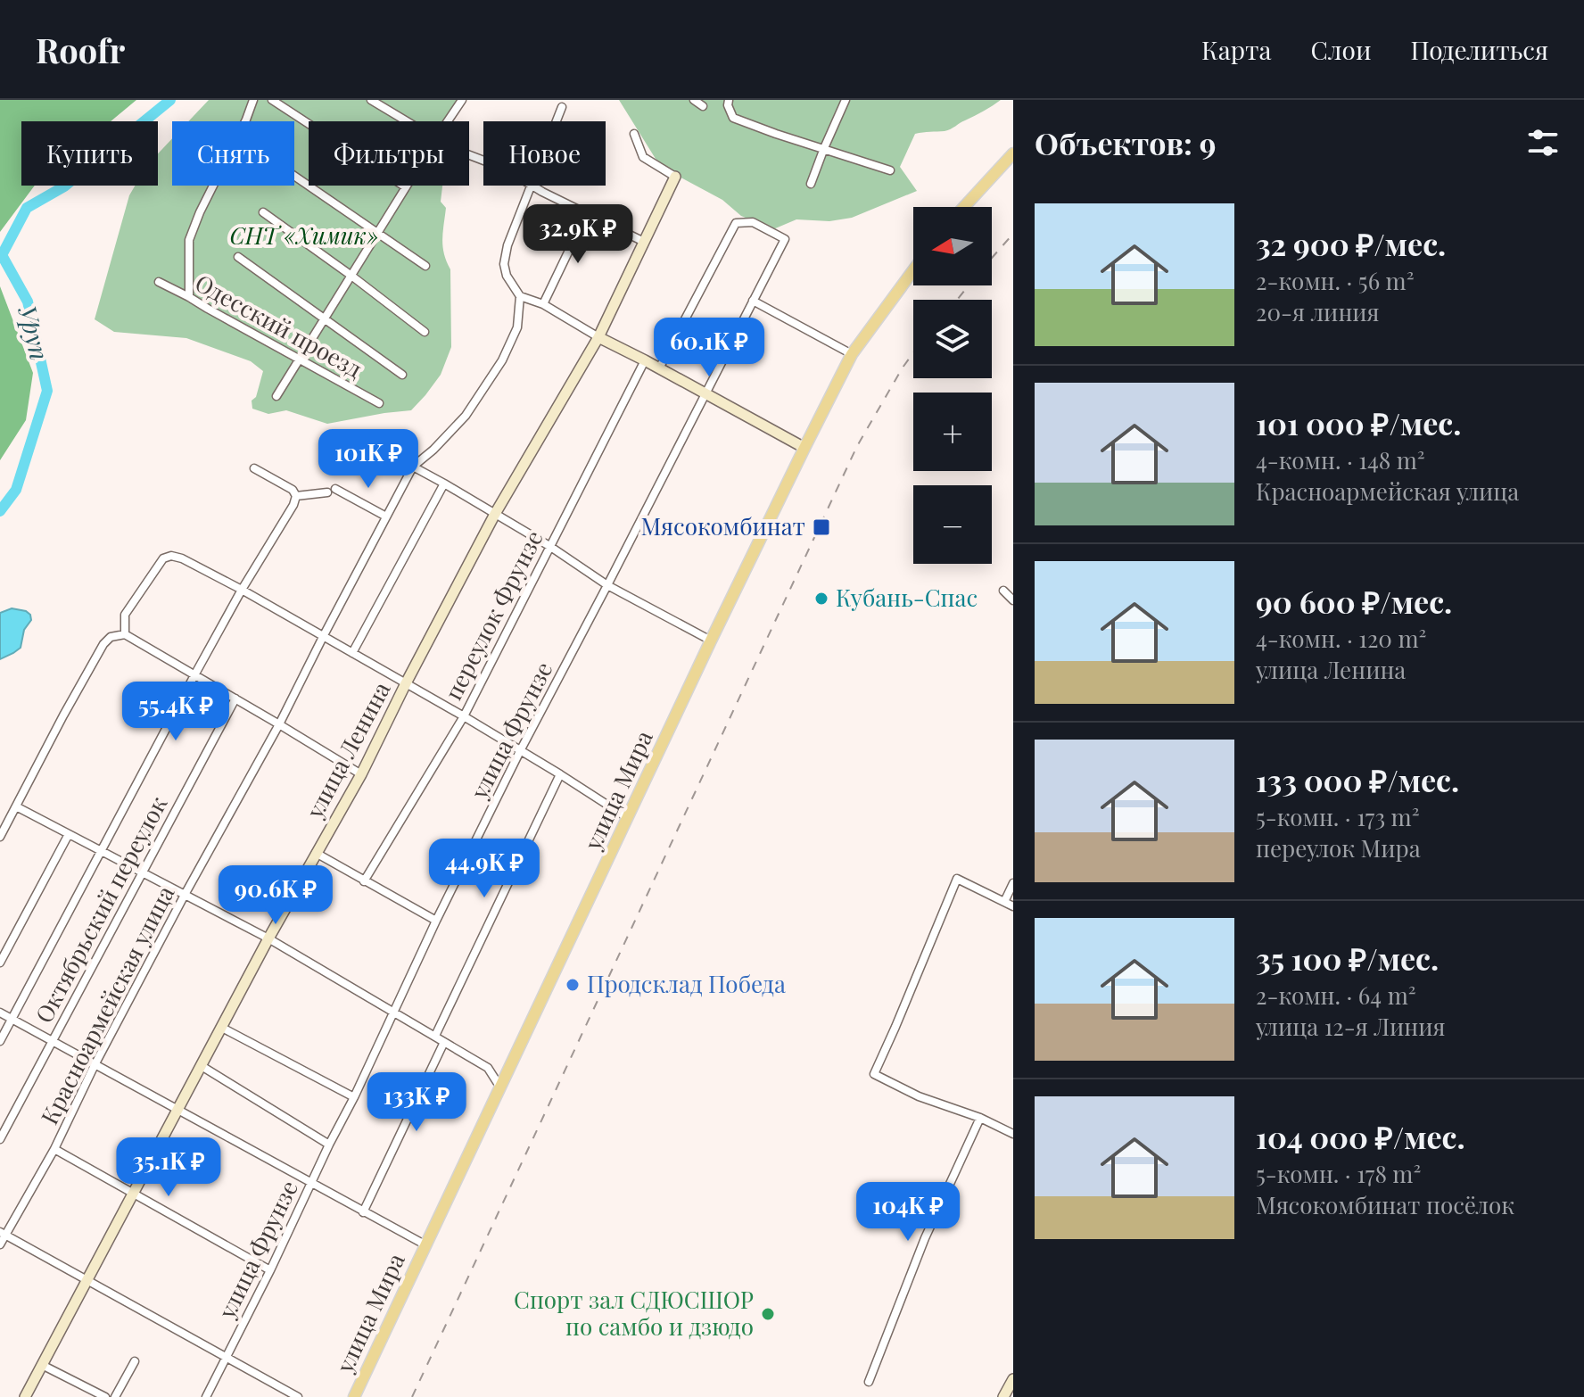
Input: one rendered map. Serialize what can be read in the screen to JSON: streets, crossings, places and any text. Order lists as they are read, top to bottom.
{
  "streets": {
    "main road": ["улица Ленина", "улица Мира"],
    "street": [
      "Одесский проезд",
      "переулок Фрунзе",
      "улица Фрунзе",
      "Октябрьский переулок",
      "Красноармейская улица"
    ]
  },
  "water": ["Уруп"],
  "parks": ["СНТ «Химик»"],
  "places": {
    "transit": ["Мясокомбинат"],
    "other": ["Кубань-Спас", "Продсклад Победа", "Спорт зал СДЮСШОР по самбо и дзюдо"]
  },
  "north": "left",
  "page": {
    "header": "Roofr",
    "nav": ["Карта", "Слои", "Поделиться"],
    "heading": "Объектов: 9",
    "chip": [
      "Купить",
      "Снять",
      "Фильтры",
      "Новое"
    ],
    "list": [
      {
        "name": "32 900 ₽/мес.",
        "note": "2-комн. · 56 m² · 20-я линия"
      },
      {
        "name": "101 000 ₽/мес.",
        "note": "4-комн. · 148 m² · Красноармейская улица"
      },
      {
        "name": "90 600 ₽/мес.",
        "note": "4-комн. · 120 m² · улица Ленина"
      },
      {
        "name": "133 000 ₽/мес.",
        "note": "5-комн. · 173 m² · переулок Мира"
      },
      {
        "name": "35 100 ₽/мес.",
        "note": "2-комн. · 64 m² · улица 12-я Линия"
      },
      {
        "name": "104 000 ₽/мес.",
        "note": "5-комн. · 178 m² · Мясокомбинат посёлок"
      }
    ],
    "price": [
      "32.9K ₽",
      "60.1K ₽",
      "101K ₽",
      "55.4K ₽",
      "44.9K ₽",
      "90.6K ₽",
      "133K ₽",
      "35.1K ₽",
      "104K ₽"
    ],
    "map_buttons": ["+", "−"]
  }
}
